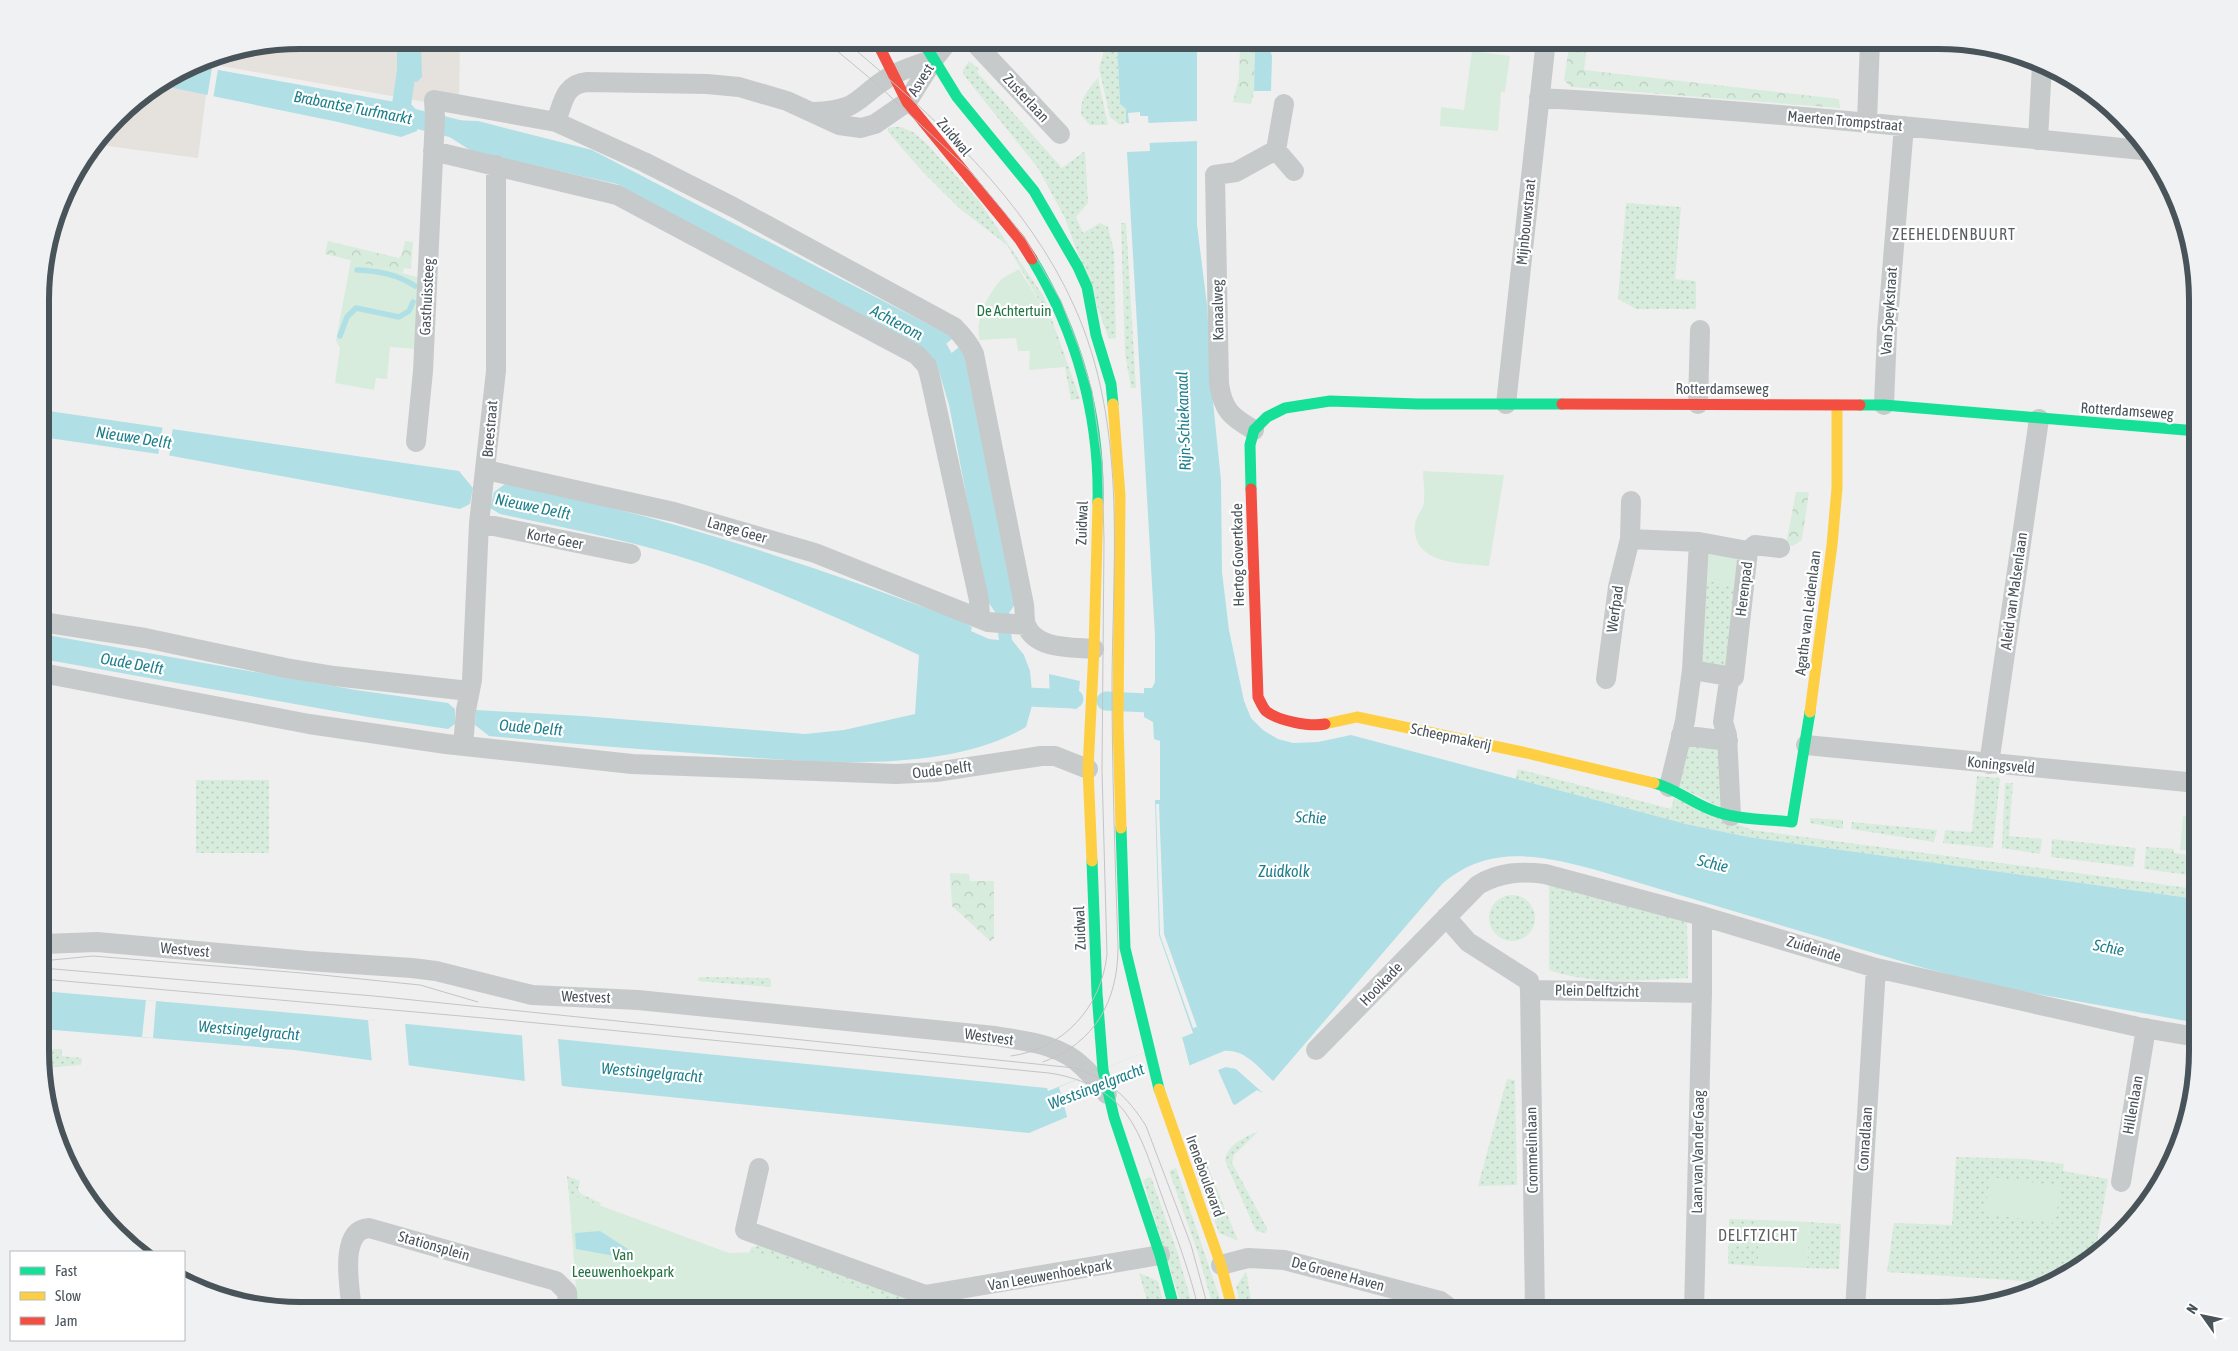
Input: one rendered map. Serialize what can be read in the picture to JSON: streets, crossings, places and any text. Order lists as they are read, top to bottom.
{
  "streets": {
    "main road": [
      "Zuidwal",
      "Rotterdamseweg",
      "Hertog Govertkade",
      "Agatha van Leidenlaan",
      "Scheepmakerij",
      "Ireneboulevard"
    ],
    "street": [
      "Asvest",
      "Zusterlaan",
      "Maerten Trompstraat",
      "Mijnbouwstraat",
      "Gasthuissteeg",
      "Kanaalweg",
      "Van Speykstraat",
      "Breestraat",
      "Lange Geer",
      "Korte Geer",
      "Herenpad",
      "Aleid van Malsenlaan",
      "Werfpad",
      "Koningsveld",
      "Oude Delft",
      "Zuideinde",
      "Westvest",
      "Hooikade",
      "Plein Delftzicht",
      "Hillenlaan",
      "Conradlaan",
      "Crommelinlaan",
      "Laan van Van der Gaag",
      "Stationsplein",
      "De Groene Haven",
      "Van Leeuwenhoekpark"
    ]
  },
  "crossings": [
    ["Asvest", "Zuidwal"],
    ["Maerten Trompstraat", "Mijnbouwstraat"],
    ["Maerten Trompstraat", "Van Speykstraat"],
    ["Zuidwal", "Oude Delft"],
    ["Zuidwal", "Westvest"],
    ["Zuidwal", "Ireneboulevard"],
    ["Mijnbouwstraat", "Rotterdamseweg"],
    ["Kanaalweg", "Rotterdamseweg"],
    ["Kanaalweg", "Hertog Govertkade"],
    ["Van Speykstraat", "Rotterdamseweg"],
    ["Rotterdamseweg", "Hertog Govertkade"],
    ["Rotterdamseweg", "Aleid van Malsenlaan"],
    ["Rotterdamseweg", "Agatha van Leidenlaan"],
    ["Breestraat", "Lange Geer"],
    ["Breestraat", "Korte Geer"],
    ["Hertog Govertkade", "Scheepmakerij"],
    ["Herenpad", "Werfpad"],
    ["Aleid van Malsenlaan", "Koningsveld"],
    ["Agatha van Leidenlaan", "Scheepmakerij"],
    ["Agatha van Leidenlaan", "Koningsveld"],
    ["Zuideinde", "Hooikade"],
    ["Zuideinde", "Hillenlaan"],
    ["Zuideinde", "Conradlaan"],
    ["Plein Delftzicht", "Crommelinlaan"],
    ["Plein Delftzicht", "Laan van Van der Gaag"],
    ["Ireneboulevard", "De Groene Haven"]
  ],
  "districts": ["ZEEHELDENBUURT", "DELFTZICHT"],
  "water": [
    "Brabantse Turfmarkt",
    "Achterom",
    "Rijn-Schiekanaal",
    "Nieuwe Delft",
    "Oude Delft",
    "Schie",
    "Zuidkolk",
    "Westsingelgracht"
  ],
  "parks": ["De Achtertuin", "Van Leeuwenhoekpark"],
  "legend": ["Fast", "Slow", "Jam"],
  "north": "top left"
}
